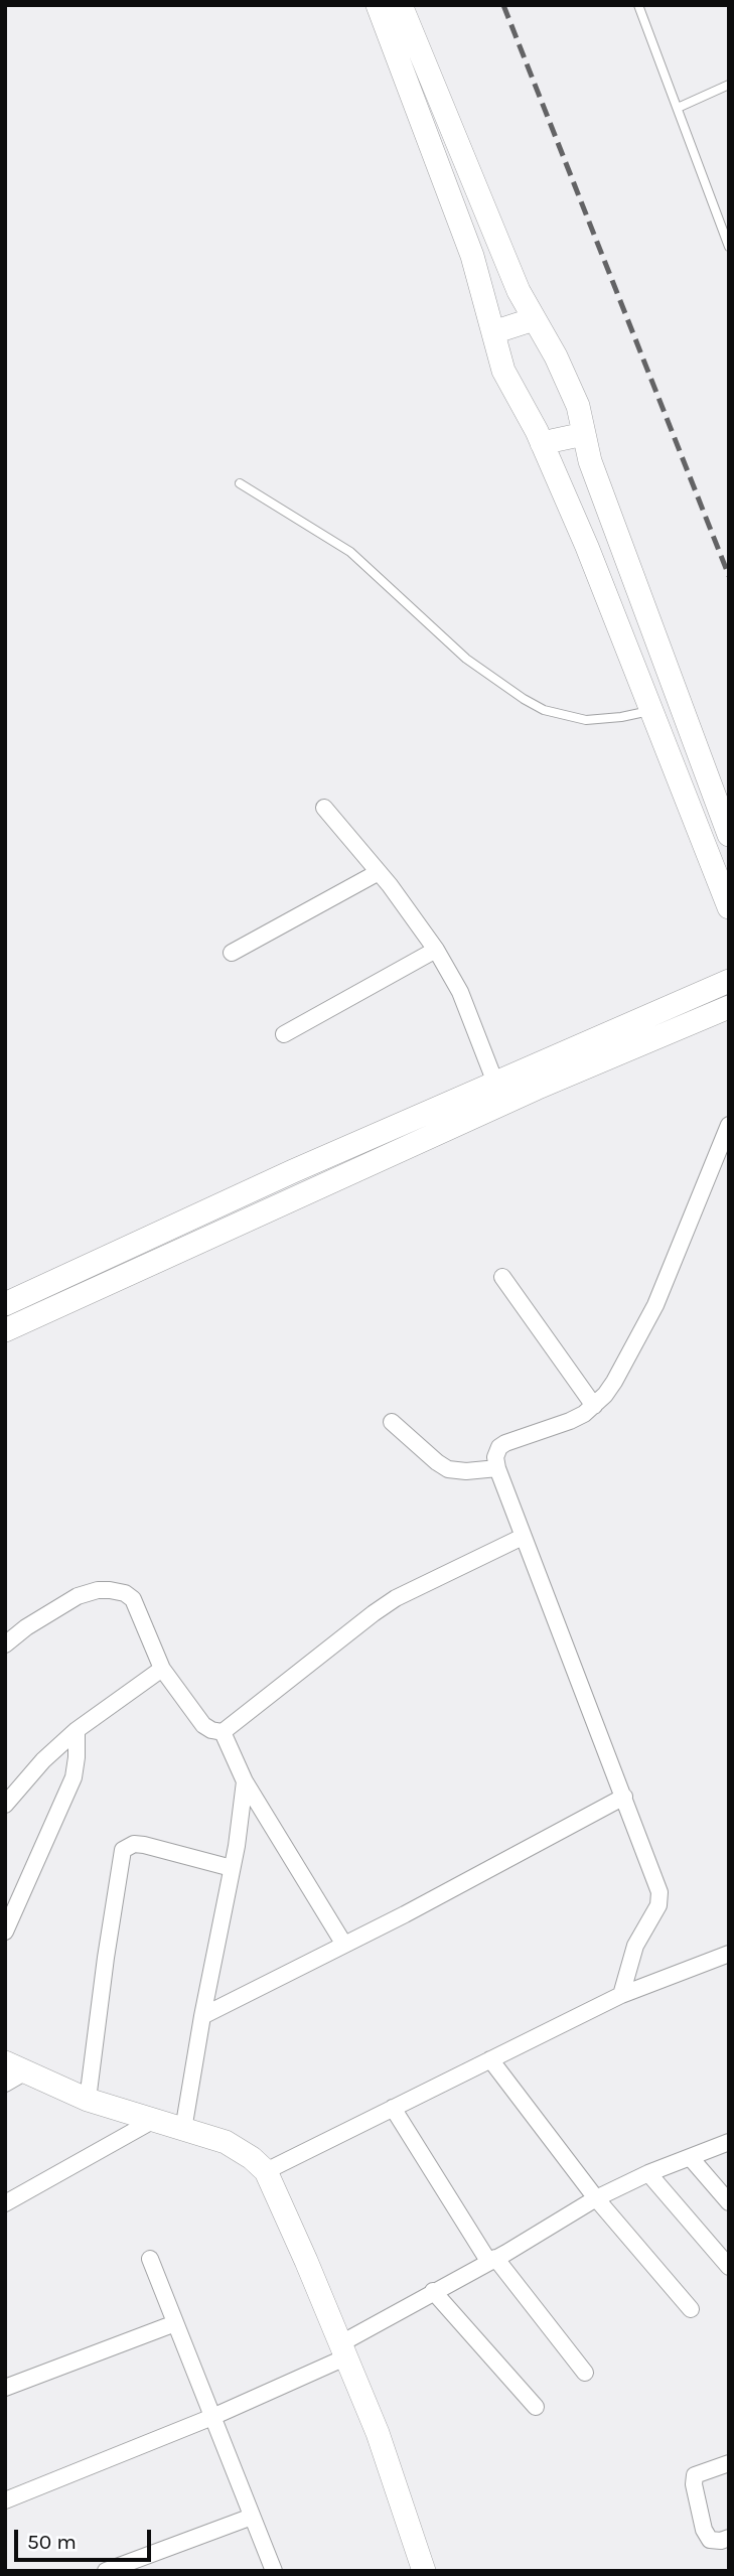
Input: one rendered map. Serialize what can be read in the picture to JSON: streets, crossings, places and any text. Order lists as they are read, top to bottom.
{
  "scale_bar": "50 m"
}
